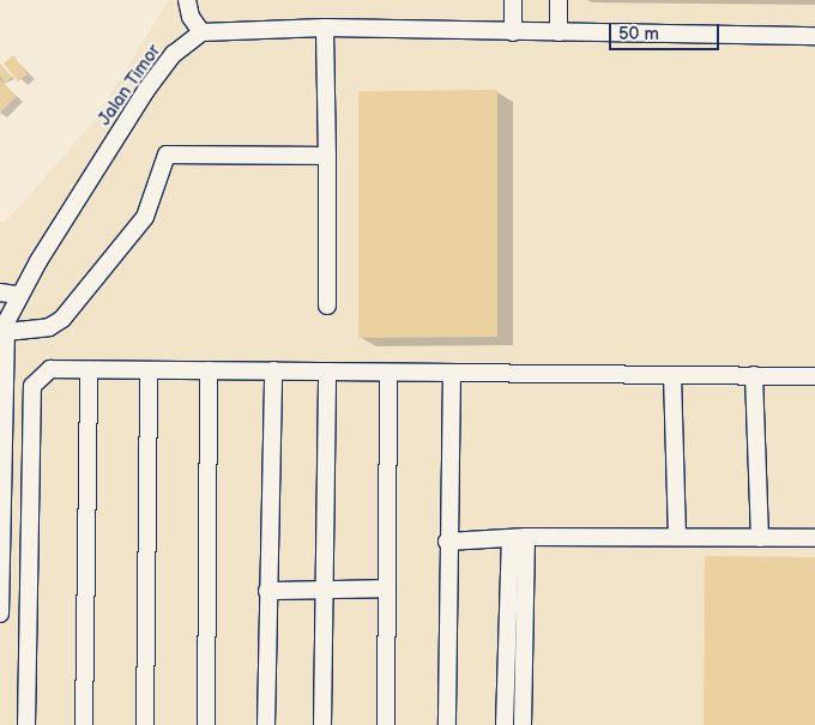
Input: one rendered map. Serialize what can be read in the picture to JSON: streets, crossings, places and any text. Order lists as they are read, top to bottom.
{
  "streets": {
    "street": ["Jalan Timor"]
  },
  "scale_bar": "50 m"
}
